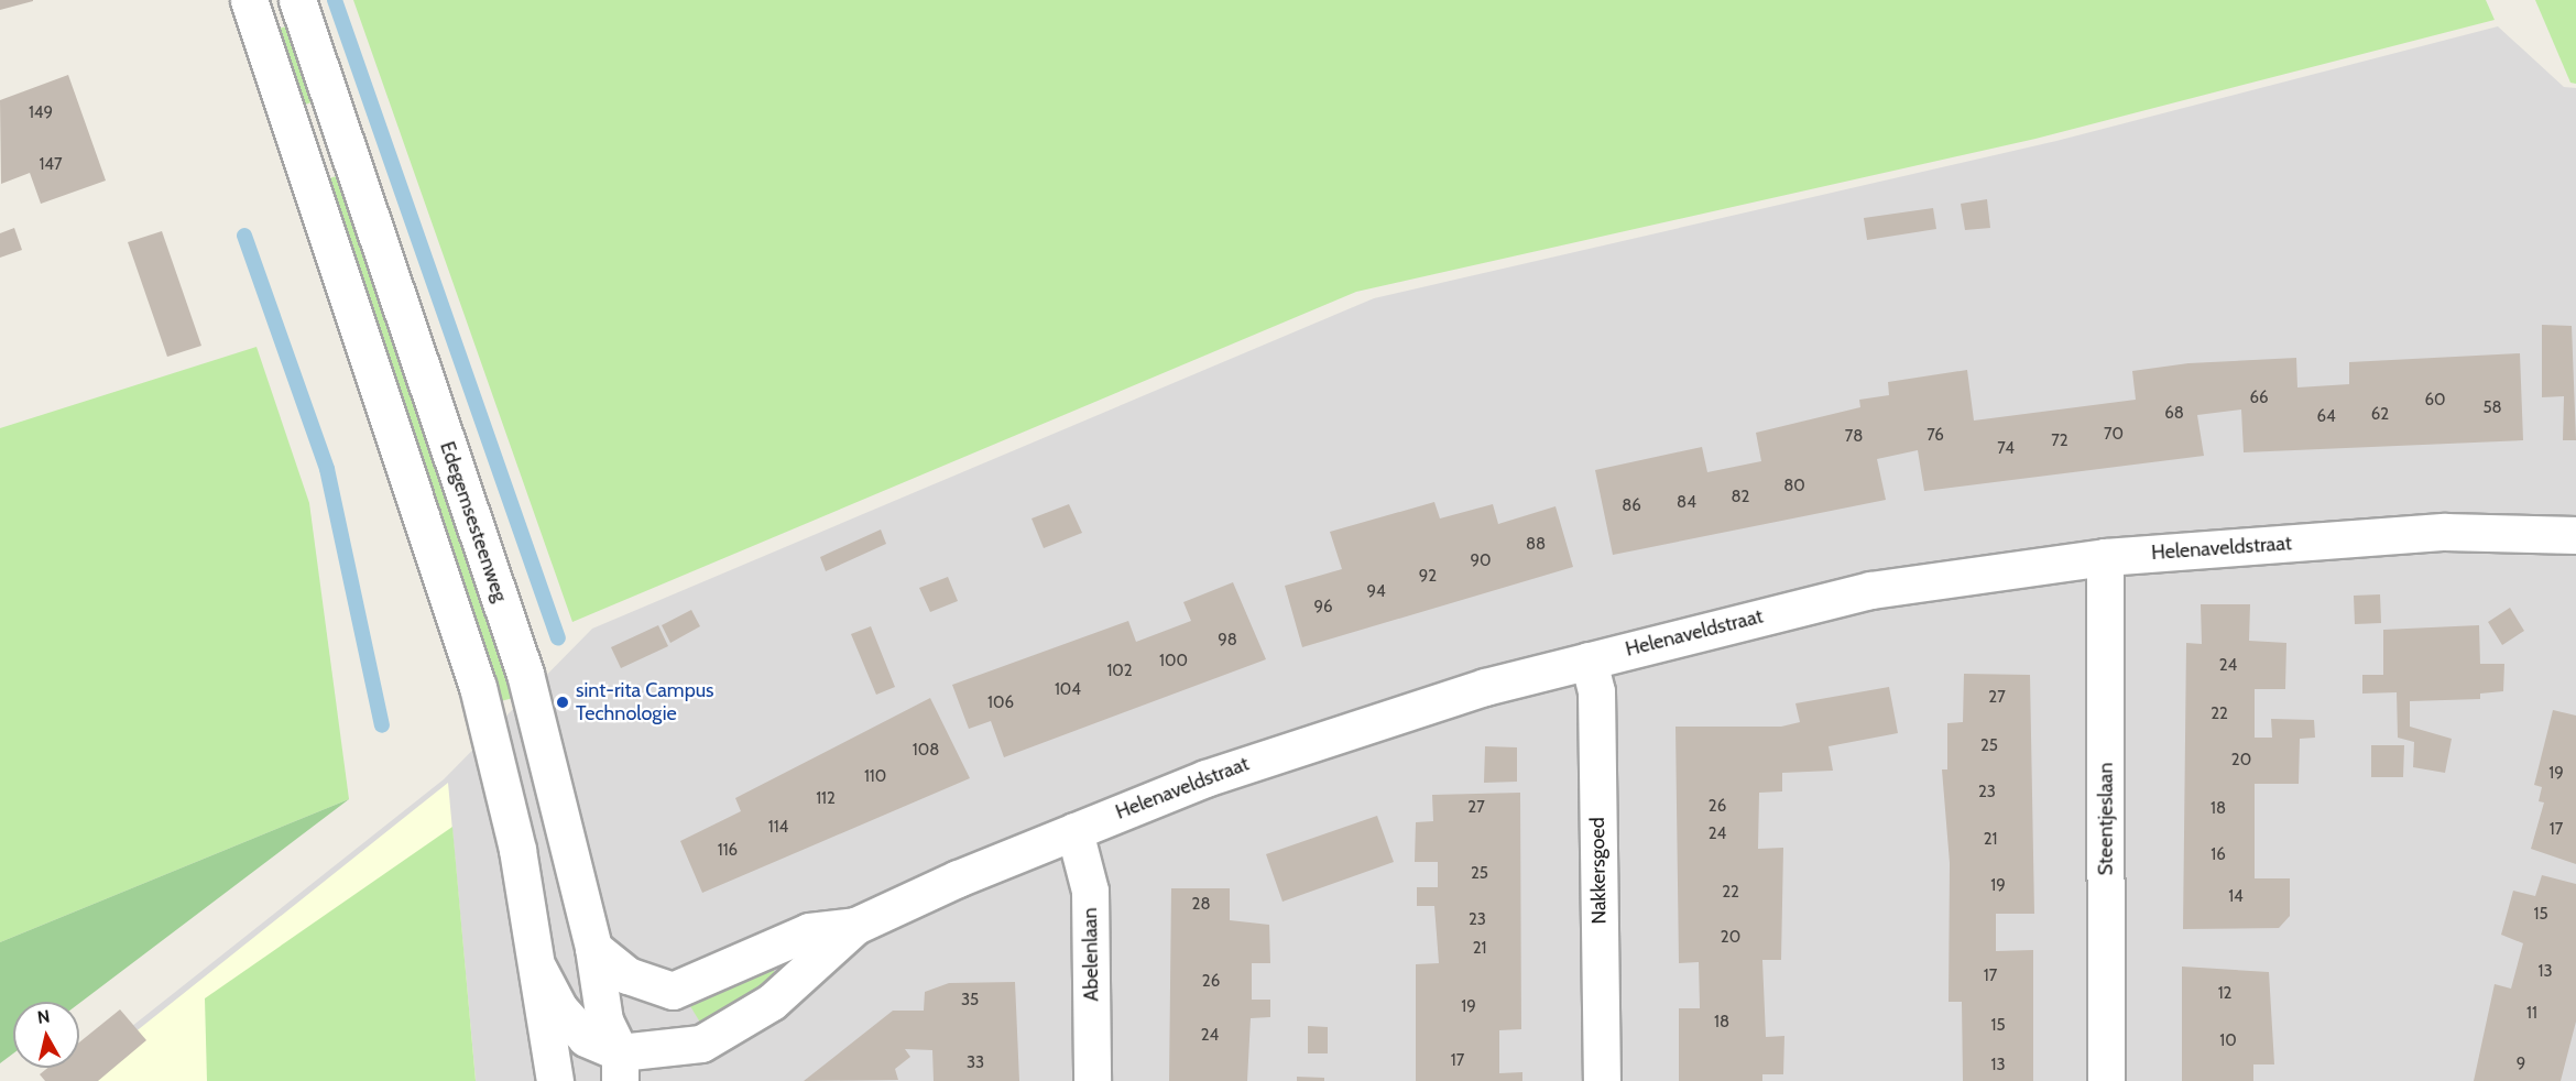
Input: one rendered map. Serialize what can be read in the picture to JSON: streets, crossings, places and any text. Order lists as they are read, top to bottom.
{
  "streets": {
    "street": [
      "Edegemsesteenweg",
      "Helenaveldstraat",
      "Steentjeslaan",
      "Nakkersgoed",
      "Abelenlaan"
    ]
  },
  "crossings": [
    ["Edegemsesteenweg", "Helenaveldstraat"],
    ["Helenaveldstraat", "Steentjeslaan"],
    ["Helenaveldstraat", "Nakkersgoed"],
    ["Helenaveldstraat", "Abelenlaan"]
  ],
  "places": ["sint-rita Campus Technologie"],
  "house_numbers": [
    "149",
    "147",
    "66",
    "60",
    "58",
    "68",
    "62",
    "64",
    "70",
    "76",
    "78",
    "72",
    "74",
    "80",
    "82",
    "84",
    "86",
    "88",
    "90",
    "92",
    "94",
    "96",
    "98",
    "100",
    "24",
    "102",
    "104",
    "27",
    "106",
    "22",
    "25",
    "108",
    "20",
    "19",
    "110",
    "23",
    "112",
    "26",
    "27",
    "18",
    "114",
    "17",
    "24",
    "21",
    "116",
    "16",
    "25",
    "19",
    "22",
    "14",
    "28",
    "15",
    "23",
    "20",
    "21",
    "13",
    "17",
    "26",
    "12",
    "35",
    "19",
    "11",
    "18",
    "15",
    "24",
    "10",
    "17",
    "33",
    "9",
    "13"
  ],
  "north": "top"
}
